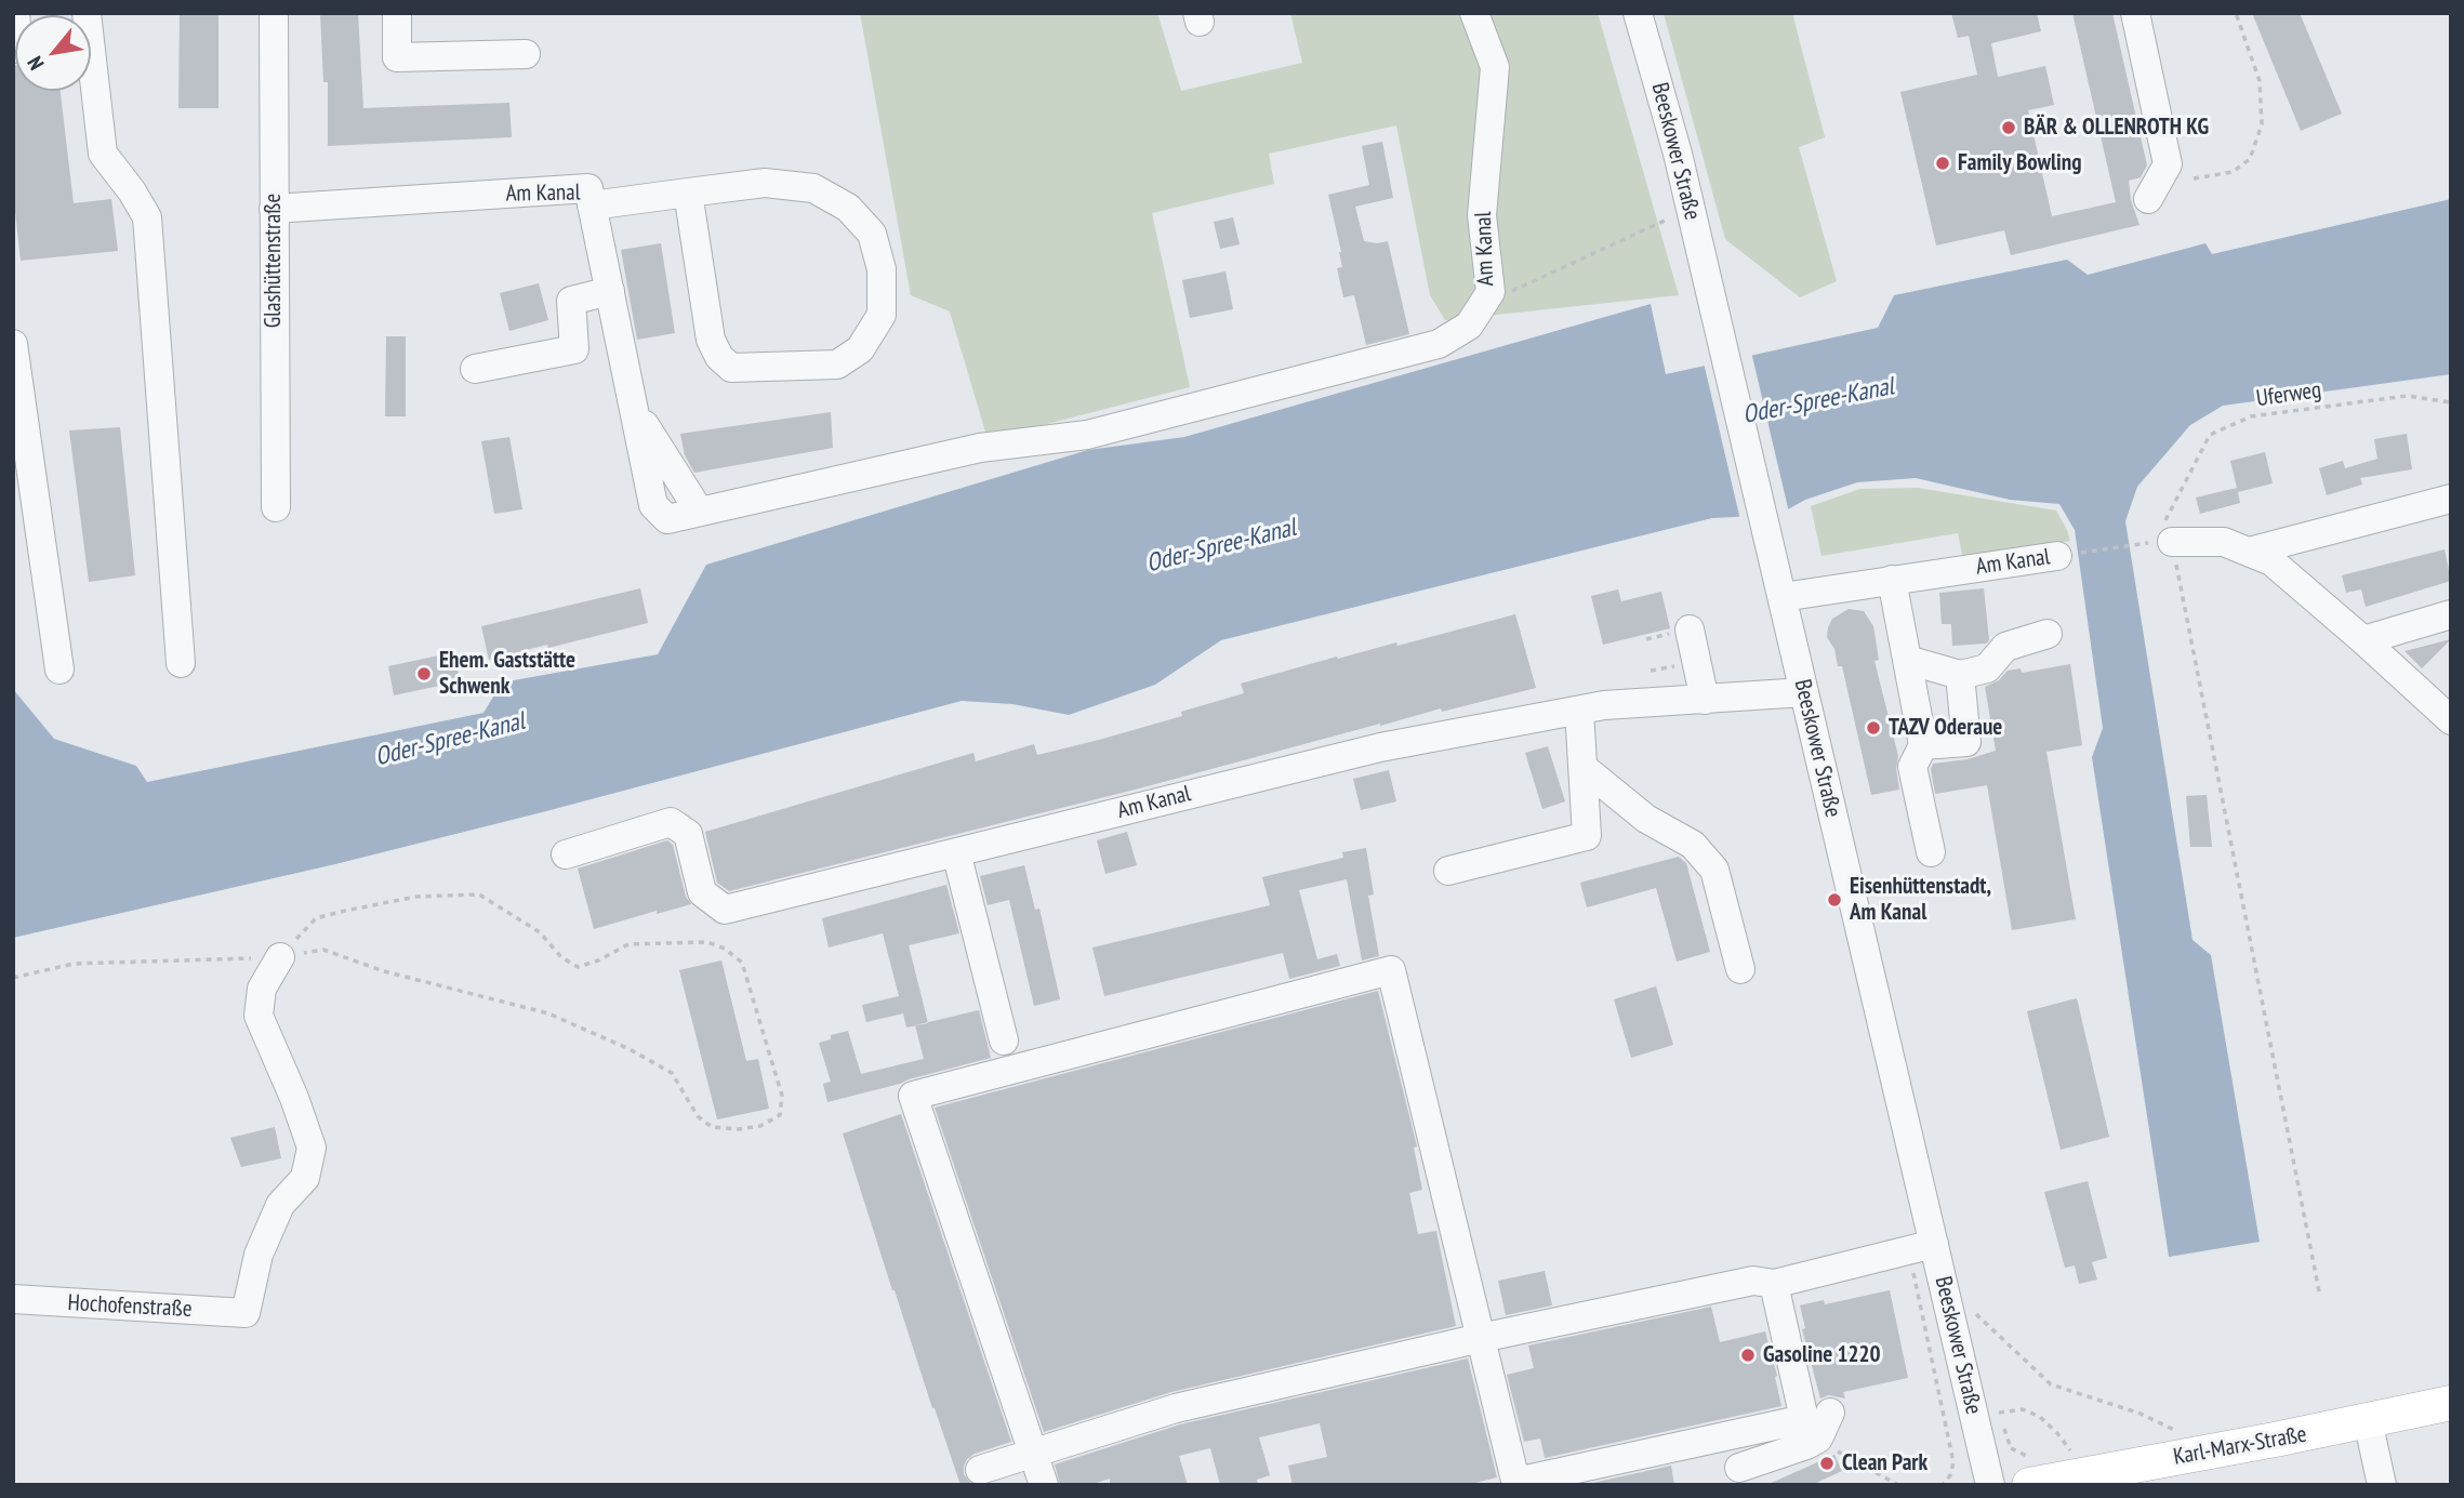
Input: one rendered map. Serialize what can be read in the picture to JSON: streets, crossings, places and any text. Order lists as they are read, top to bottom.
{
  "streets": {
    "main road": ["Karl-Marx-Straße"],
    "street": [
      "Beeskower Straße",
      "Am Kanal",
      "Glashüttenstraße",
      "Hochofenstraße"
    ],
    "path": ["Uferweg"]
  },
  "crossings": [
    ["Beeskower Straße", "Am Kanal"],
    ["Am Kanal", "Glashüttenstraße"],
    ["Am Kanal", "Uferweg"]
  ],
  "water": ["Oder-Spree-Kanal"],
  "places": [
    "BÄR & OLLENROTH KG",
    "Family Bowling",
    "Ehem. Gaststätte Schwenk",
    "TAZV Oderaue",
    "Eisenhüttenstadt, Am Kanal",
    "Gasoline 1220",
    "Clean Park"
  ],
  "north": "bottom left"
}
